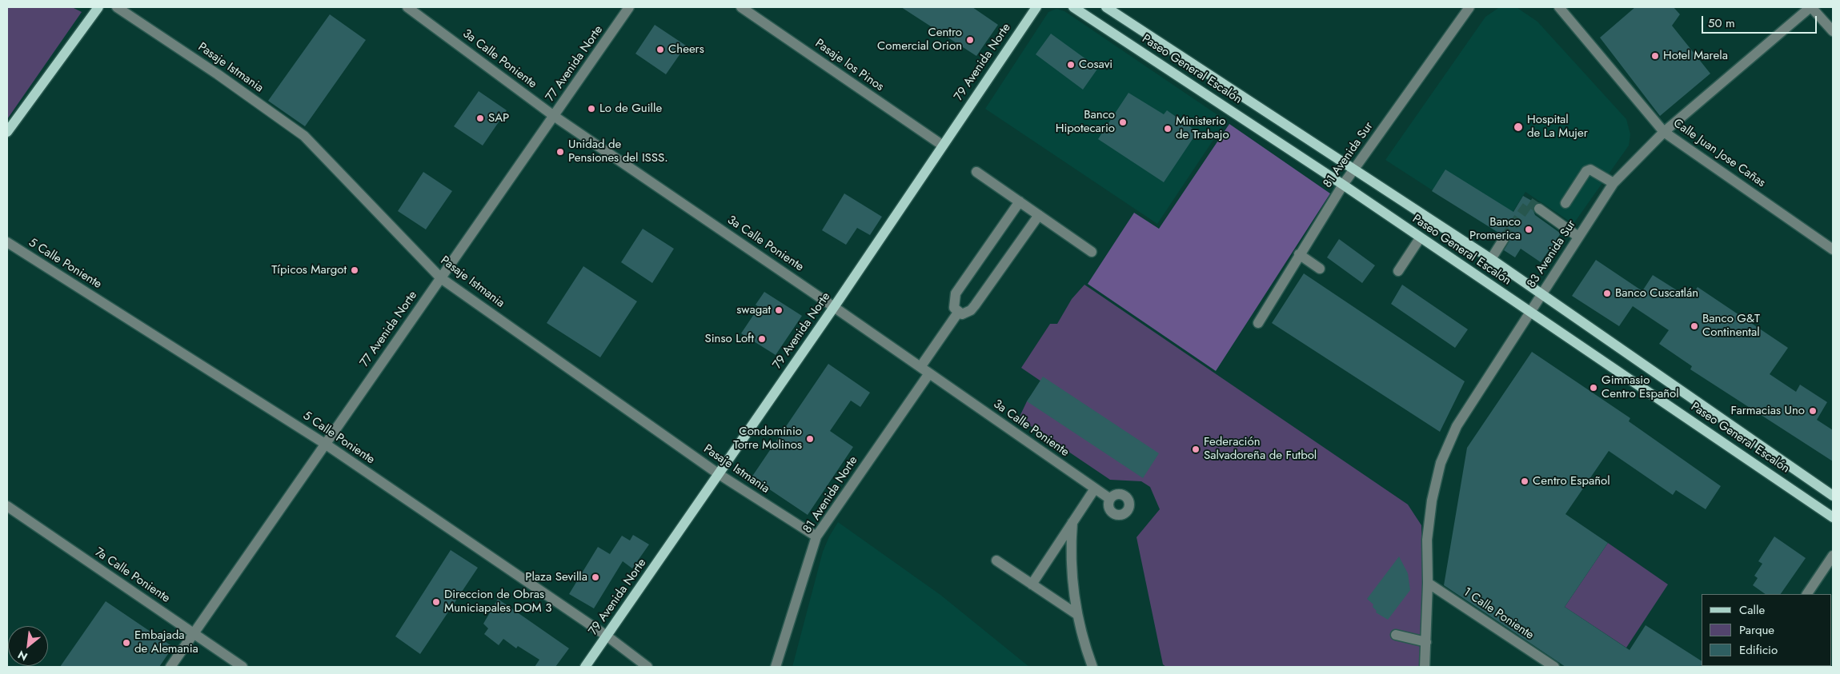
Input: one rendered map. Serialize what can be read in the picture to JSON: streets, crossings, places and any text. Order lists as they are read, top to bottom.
{
  "streets": {
    "main road": ["79 Avenida Norte", "Paseo General Escalón"],
    "street": [
      "3a Calle Poniente",
      "77 Avenida Norte",
      "Pasaje los Pinos",
      "Pasaje Istmania",
      "Calle Juan Jose Cañas",
      "81 Avenida Sur",
      "83 Avenida Sur",
      "5 Calle Poniente",
      "81 Avenida Norte",
      "7a Calle Poniente",
      "1 Calle Poniente"
    ]
  },
  "crossings": [
    ["3a Calle Poniente", "79 Avenida Norte"],
    ["3a Calle Poniente", "77 Avenida Norte"],
    ["3a Calle Poniente", "81 Avenida Norte"],
    ["79 Avenida Norte", "Pasaje los Pinos"],
    ["79 Avenida Norte", "Pasaje Istmania"],
    ["79 Avenida Norte", "5 Calle Poniente"],
    ["77 Avenida Norte", "Pasaje Istmania"],
    ["77 Avenida Norte", "5 Calle Poniente"],
    ["77 Avenida Norte", "7a Calle Poniente"],
    ["Pasaje Istmania", "81 Avenida Norte"],
    ["Paseo General Escalón", "81 Avenida Sur"],
    ["Paseo General Escalón", "83 Avenida Sur"],
    ["Calle Juan Jose Cañas", "83 Avenida Sur"],
    ["83 Avenida Sur", "1 Calle Poniente"]
  ],
  "places": [
    "Centro Comercial Orion",
    "Cheers",
    "Hotel Marela",
    "Cosavi",
    "Lo de Guille",
    "SAP",
    "Banco Hipotecario",
    "Hospital de La Mujer",
    "Ministerio de Trabajo",
    "Unidad de Pensiones del ISSS.",
    "Banco Promerica",
    "Típicos Margot",
    "Banco Cuscatlán",
    "swagat",
    "Banco G&T Continental",
    "Sinso Loft",
    "Gimnasio Centro Español",
    "Farmacias Uno",
    "Condominio Torre Molinos",
    "Federación Salvadoreña de Futbol",
    "Centro Español",
    "Plaza Sevilla",
    "Direccion de Obras Municiapales DOM 3",
    "Embajada de Alemania"
  ],
  "legend": ["Calle", "Parque", "Edificio"],
  "scale_bar": "50 m",
  "north": "bottom left"
}
